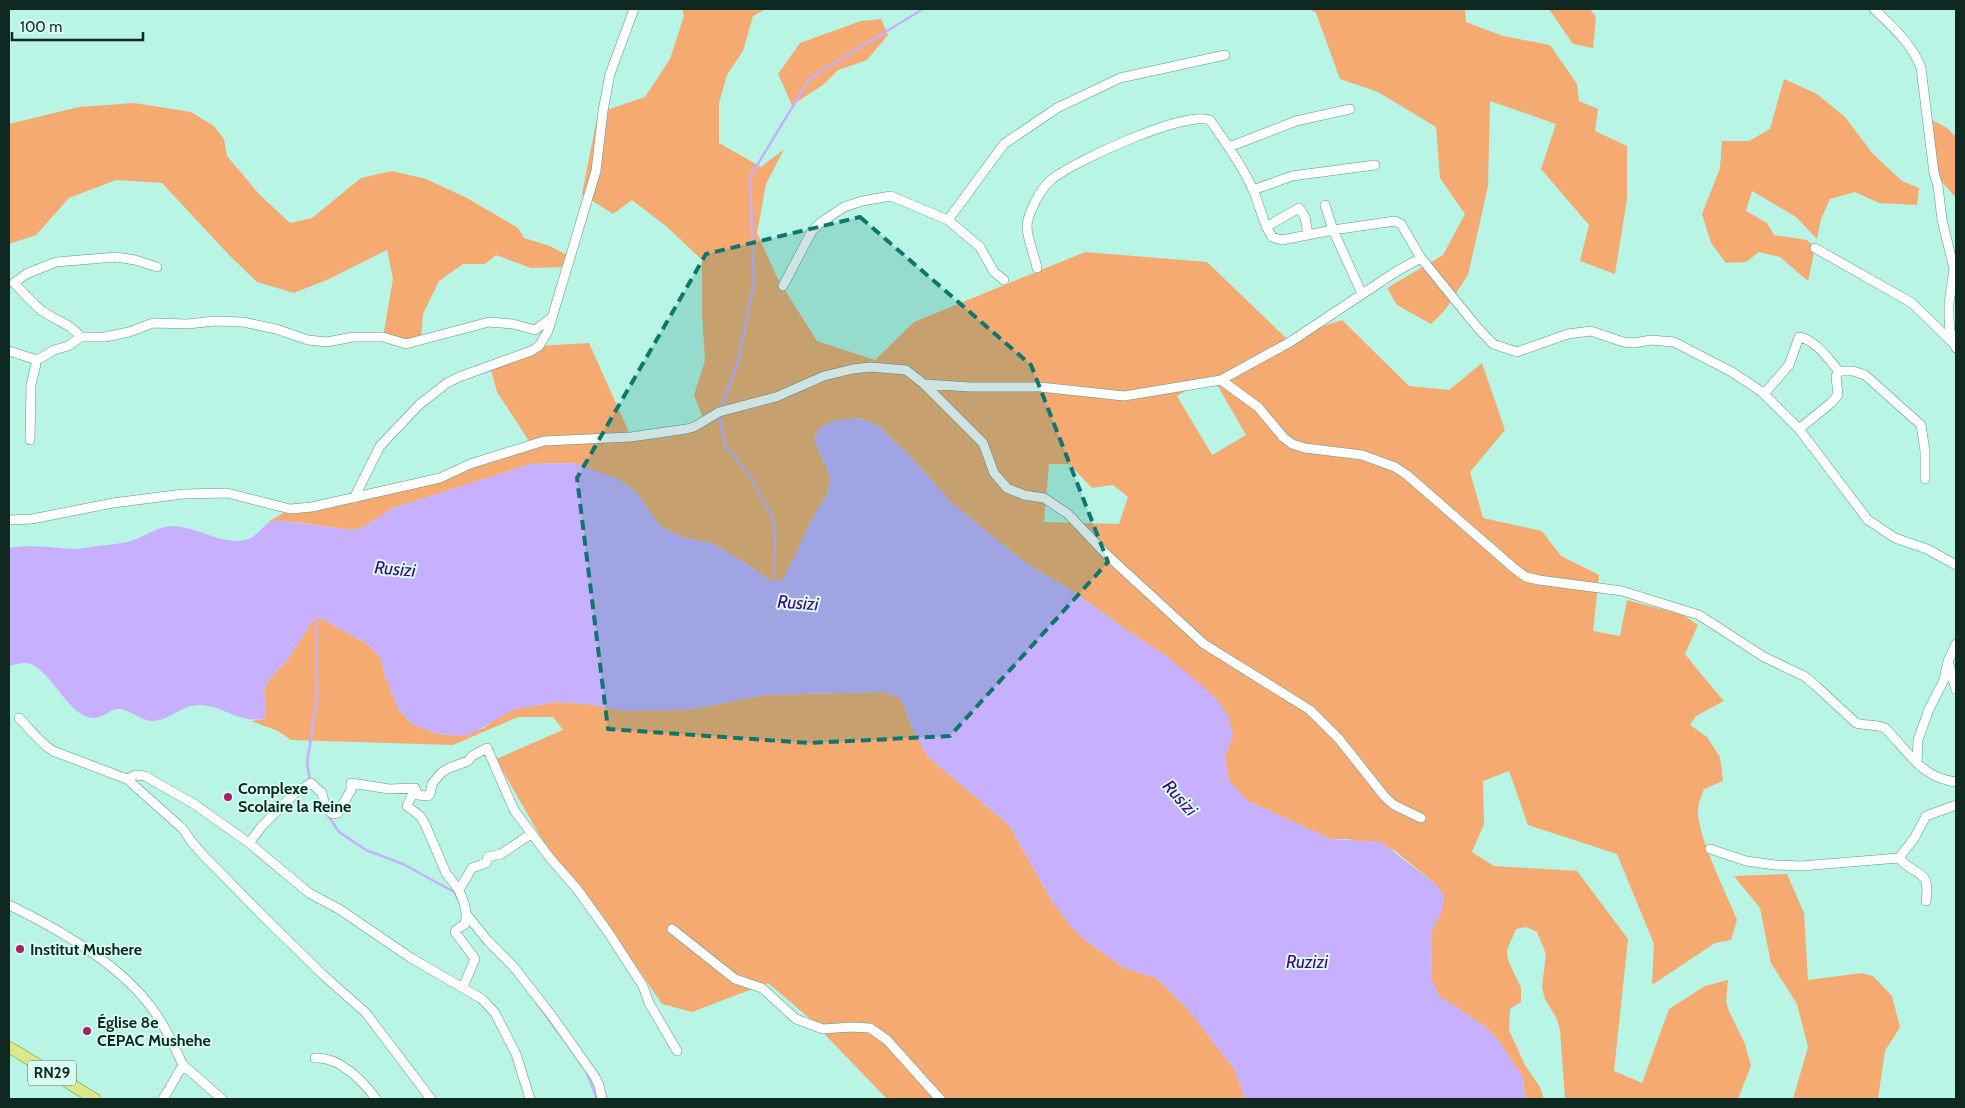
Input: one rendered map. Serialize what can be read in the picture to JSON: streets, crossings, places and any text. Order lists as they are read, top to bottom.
{
  "streets": {
    "main road": ["RN29"]
  },
  "water": ["Rusizi", "Ruzizi"],
  "places": ["Complexe Scolaire la Reine", "Institut Mushere", "Église 8e CEPAC Mushehe"],
  "scale_bar": "100 m"
}
